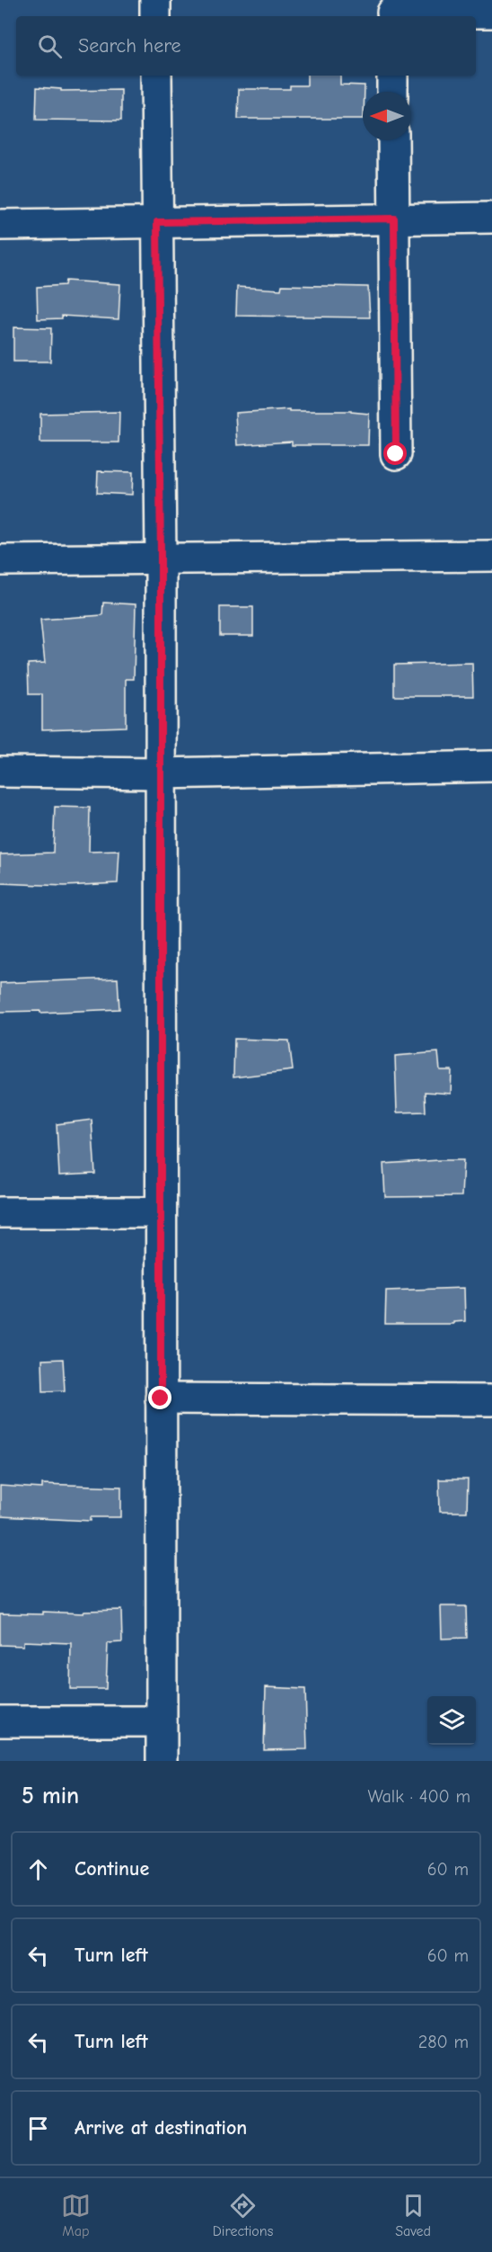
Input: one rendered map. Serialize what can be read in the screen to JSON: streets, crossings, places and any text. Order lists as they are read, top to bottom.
{
  "north": "left",
  "page": {
    "search": "Search here",
    "heading": ["5 min", "Walk · 400 m"],
    "list": [
      ["Continue", "60 m"],
      ["Turn left", "60 m"],
      ["Turn left", "280 m"],
      "Arrive at destination"
    ],
    "nav": ["Map", "Directions", "Saved"]
  }
}
